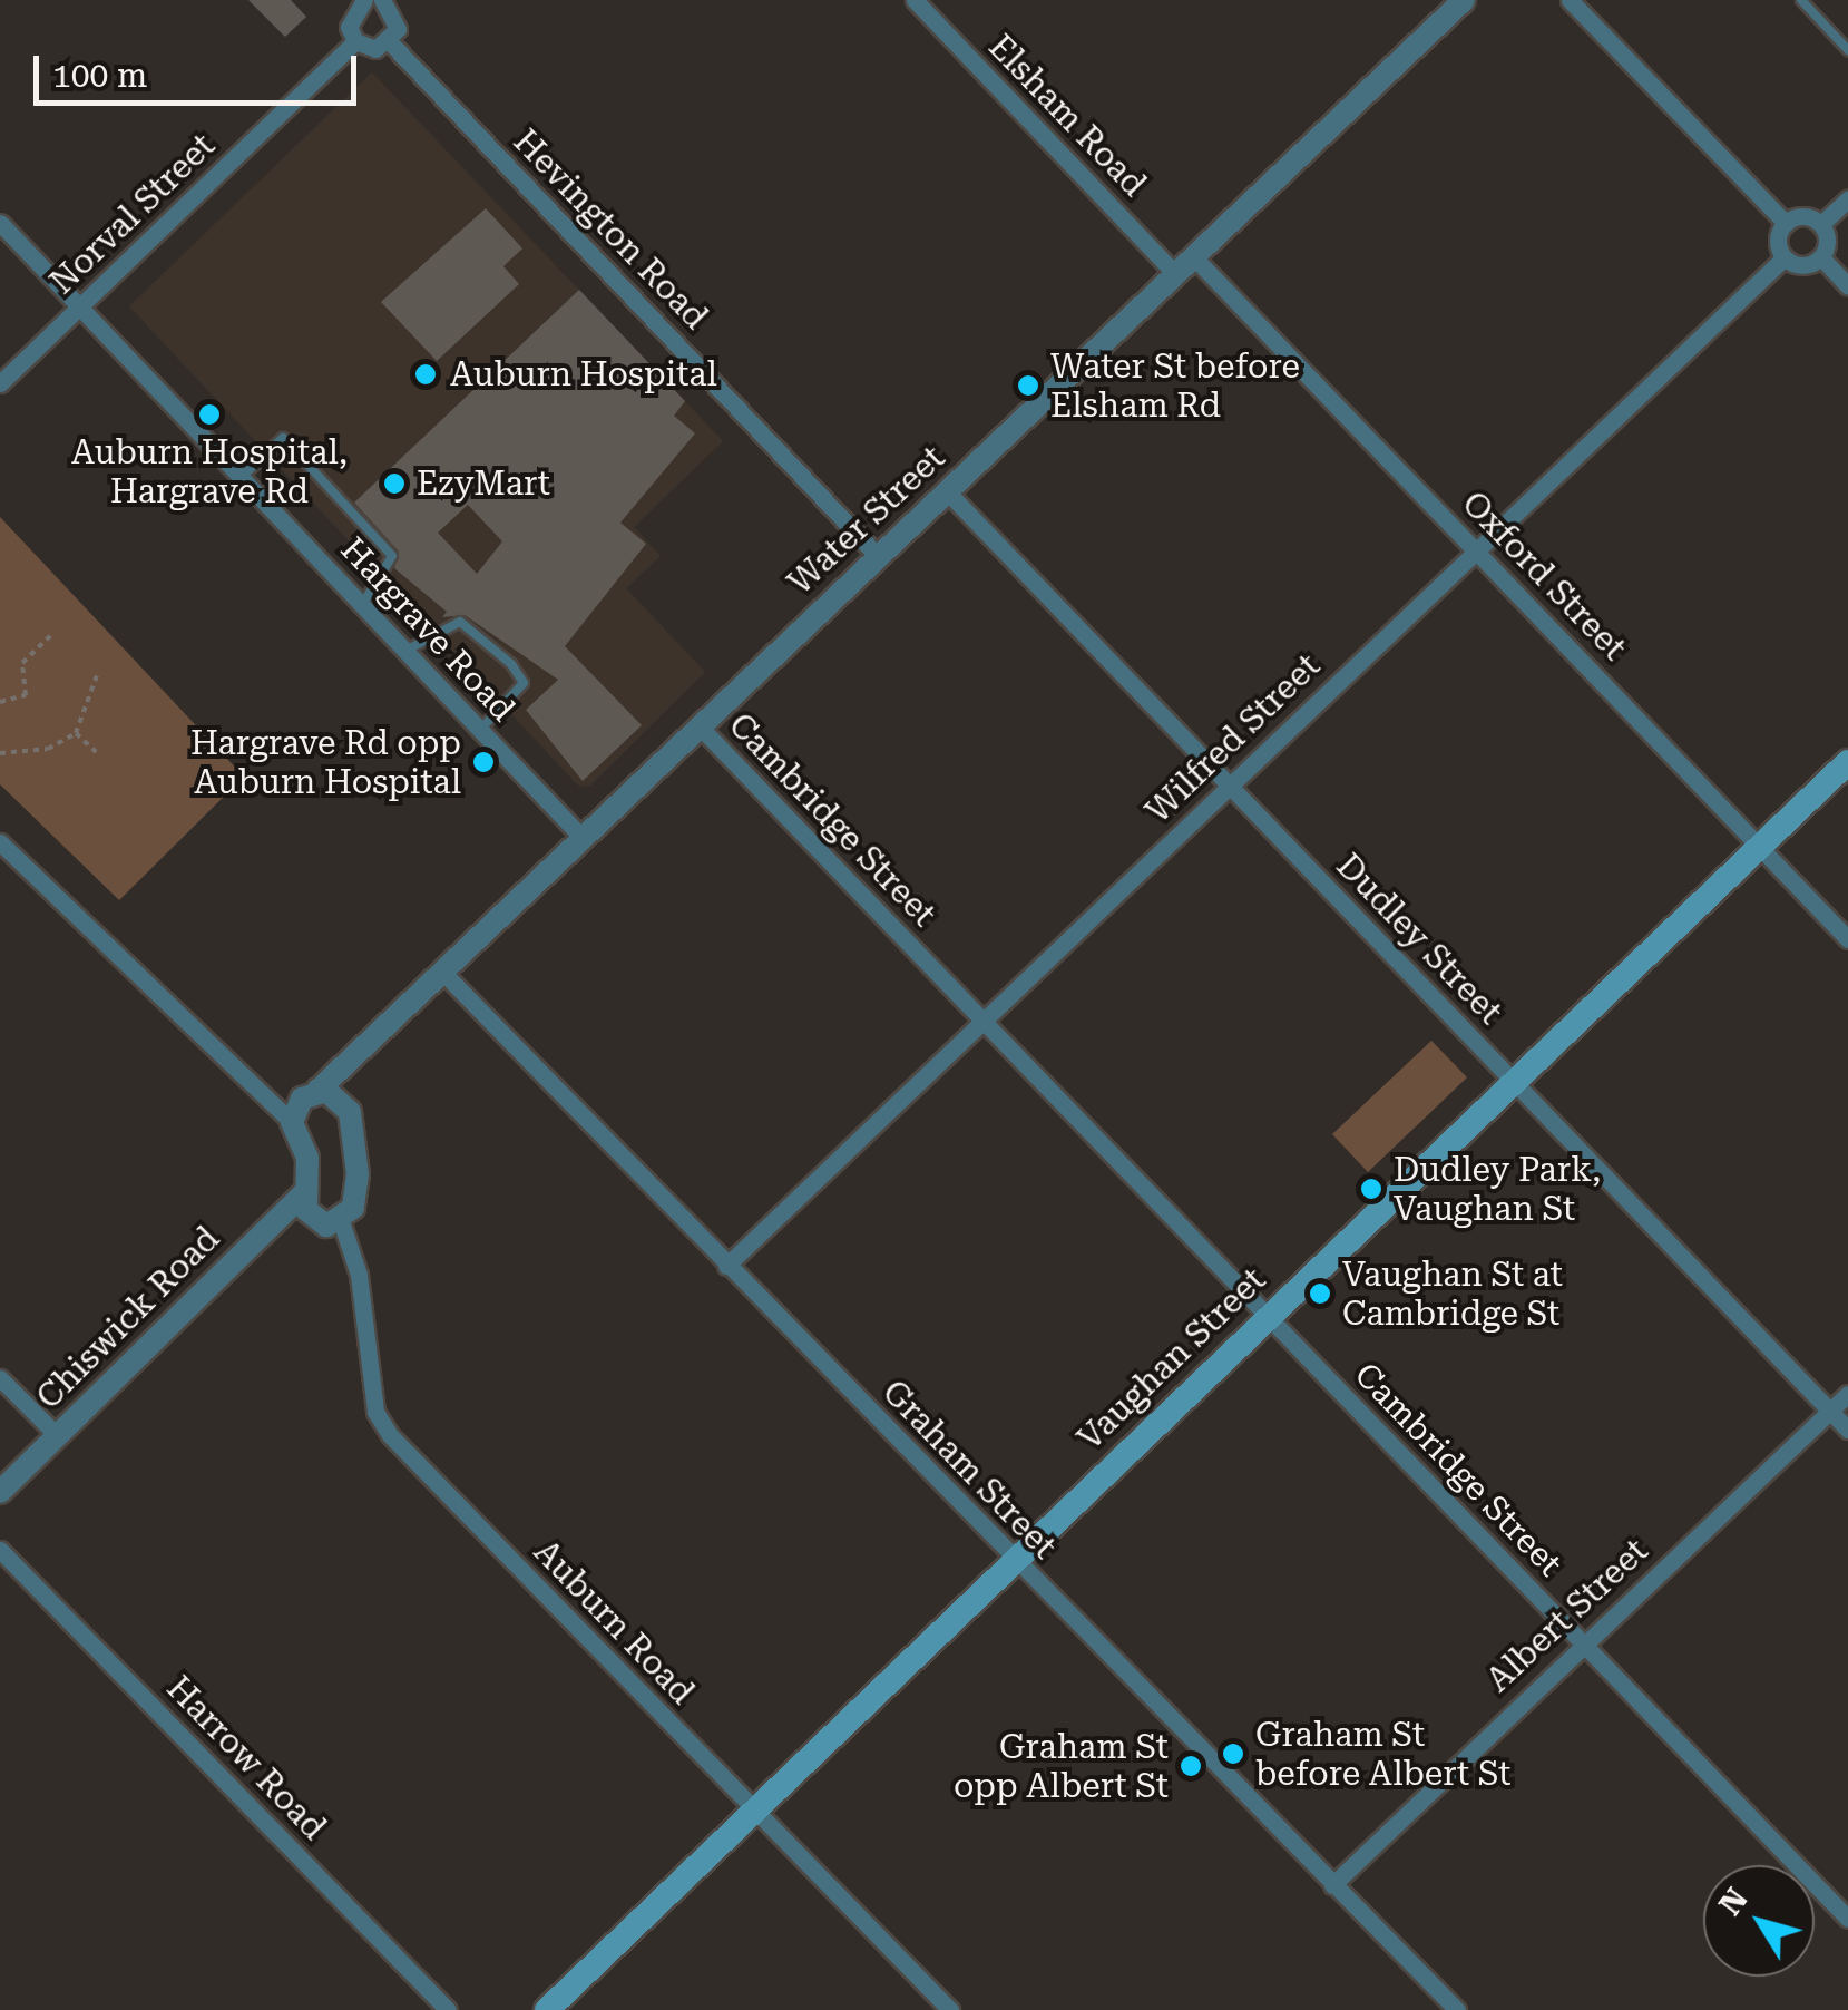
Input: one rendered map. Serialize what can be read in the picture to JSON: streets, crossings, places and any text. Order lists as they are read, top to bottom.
{
  "streets": {
    "main road": ["Vaughan Street"],
    "street": [
      "Elsham Road",
      "Norval Street",
      "Hevington Road",
      "Water Street",
      "Oxford Street",
      "Hargrave Road",
      "Wilfred Street",
      "Cambridge Street",
      "Dudley Street",
      "Chiswick Road",
      "Graham Street",
      "Albert Street",
      "Auburn Road",
      "Harrow Road"
    ]
  },
  "crossings": [
    ["Elsham Road", "Water Street"],
    ["Norval Street", "Hargrave Road"],
    ["Hevington Road", "Water Street"],
    ["Water Street", "Oxford Street"],
    ["Water Street", "Hargrave Road"],
    ["Water Street", "Cambridge Street"],
    ["Water Street", "Dudley Street"],
    ["Water Street", "Graham Street"],
    ["Oxford Street", "Wilfred Street"],
    ["Oxford Street", "Vaughan Street"],
    ["Wilfred Street", "Cambridge Street"],
    ["Wilfred Street", "Dudley Street"],
    ["Wilfred Street", "Graham Street"],
    ["Cambridge Street", "Vaughan Street"],
    ["Cambridge Street", "Albert Street"],
    ["Dudley Street", "Vaughan Street"],
    ["Dudley Street", "Albert Street"],
    ["Vaughan Street", "Graham Street"],
    ["Vaughan Street", "Auburn Road"],
    ["Graham Street", "Albert Street"]
  ],
  "places": [
    "Auburn Hospital",
    "Water St before Elsham Rd",
    "Auburn Hospital, Hargrave Rd",
    "EzyMart",
    "Hargrave Rd opp Auburn Hospital",
    "Dudley Park, Vaughan St",
    "Vaughan St at Cambridge St",
    "Graham St before Albert St",
    "Graham St opp Albert St"
  ],
  "scale_bar": "100 m",
  "north": "top left"
}
